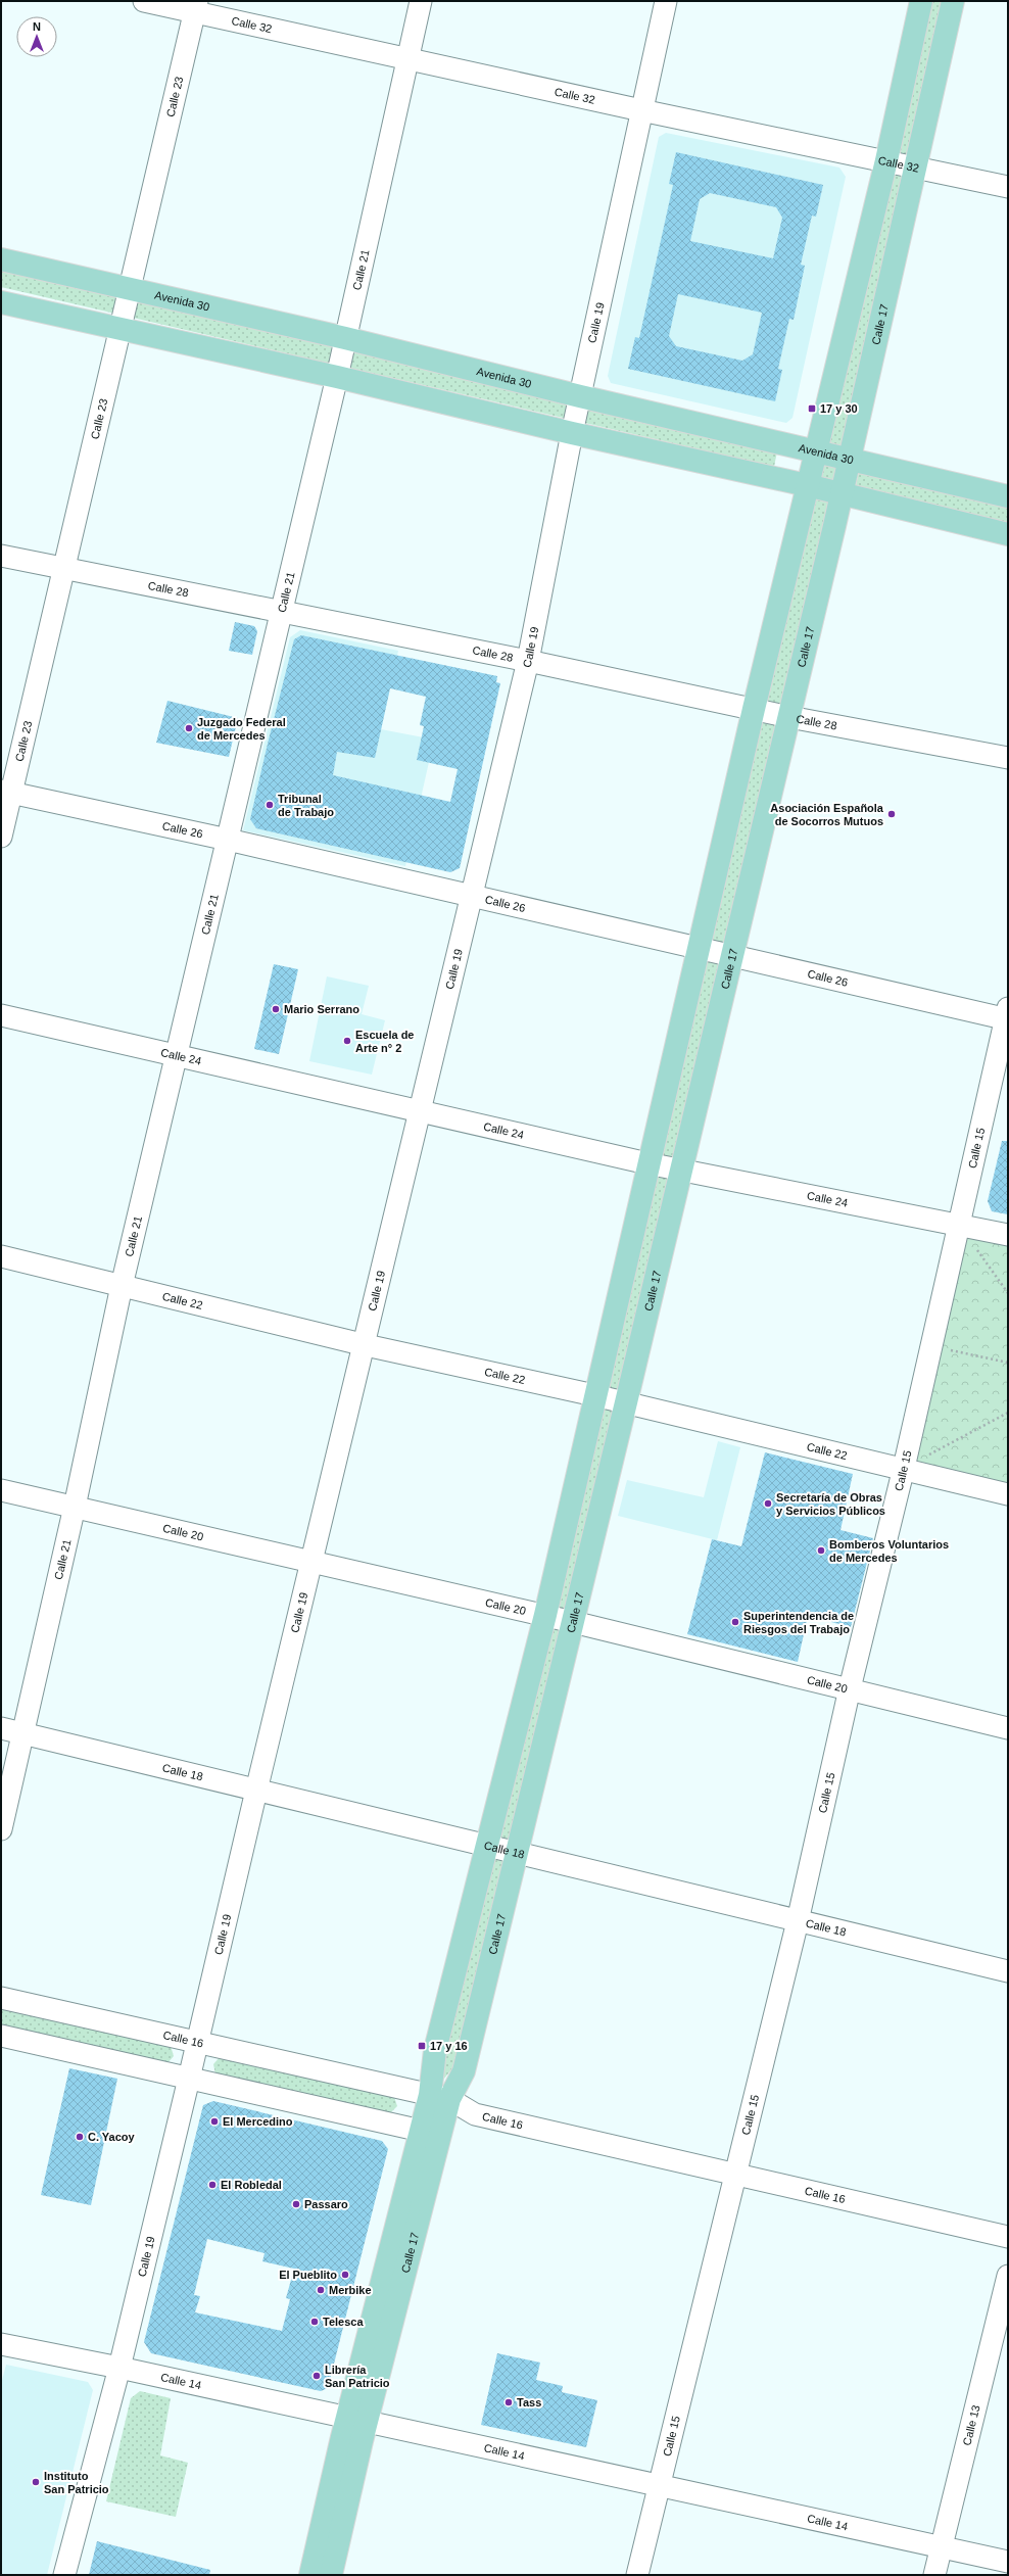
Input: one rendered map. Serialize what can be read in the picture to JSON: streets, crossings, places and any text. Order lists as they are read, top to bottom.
{
  "streets": {
    "main road": ["Avenida 30", "Calle 17"],
    "street": [
      "Calle 32",
      "Calle 23",
      "Calle 21",
      "Calle 19",
      "Calle 28",
      "Calle 26",
      "Calle 24",
      "Calle 15",
      "Calle 22",
      "Calle 20",
      "Calle 18",
      "Calle 16",
      "Calle 14",
      "Calle 13"
    ]
  },
  "crossings": [
    ["Calle 32", "Calle 23"],
    ["Calle 32", "Calle 21"],
    ["Calle 32", "Calle 19"],
    ["Calle 32", "Calle 17"],
    ["Calle 23", "Avenida 30"],
    ["Calle 23", "Calle 28"],
    ["Calle 23", "Calle 26"],
    ["Calle 21", "Avenida 30"],
    ["Calle 21", "Calle 28"],
    ["Calle 21", "Calle 26"],
    ["Calle 21", "Calle 24"],
    ["Calle 21", "Calle 22"],
    ["Calle 21", "Calle 20"],
    ["Calle 21", "Calle 18"],
    ["Avenida 30", "Calle 19"],
    ["Avenida 30", "Calle 17"],
    ["Calle 19", "Calle 28"],
    ["Calle 19", "Calle 26"],
    ["Calle 19", "Calle 24"],
    ["Calle 19", "Calle 22"],
    ["Calle 19", "Calle 20"],
    ["Calle 19", "Calle 18"],
    ["Calle 19", "Calle 16"],
    ["Calle 19", "Calle 14"],
    ["Calle 17", "Calle 28"],
    ["Calle 17", "Calle 26"],
    ["Calle 17", "Calle 24"],
    ["Calle 17", "Calle 22"],
    ["Calle 17", "Calle 20"],
    ["Calle 17", "Calle 18"],
    ["Calle 17", "Calle 16"],
    ["Calle 17", "Calle 14"],
    ["Calle 26", "Calle 15"],
    ["Calle 24", "Calle 15"],
    ["Calle 15", "Calle 22"],
    ["Calle 15", "Calle 20"],
    ["Calle 15", "Calle 18"],
    ["Calle 15", "Calle 16"],
    ["Calle 15", "Calle 14"],
    ["Calle 14", "Calle 13"]
  ],
  "places": {
    "transit": ["17 y 30", "17 y 16"],
    "other": [
      "Juzgado Federal de Mercedes",
      "Tribunal de Trabajo",
      "Asociación Española de Socorros Mutuos",
      "Mario Serrano",
      "Escuela de Arte n° 2",
      "Secretaría de Obras y Servicios Públicos",
      "Bomberos Voluntarios de Mercedes",
      "Superintendencia de Riesgos del Trabajo",
      "El Mercedino",
      "C. Yacoy",
      "El Robledal",
      "Passaro",
      "El Pueblito",
      "Merbike",
      "Telesca",
      "Librería San Patricio",
      "Tass",
      "Instituto San Patricio"
    ]
  },
  "north": "top"
}
